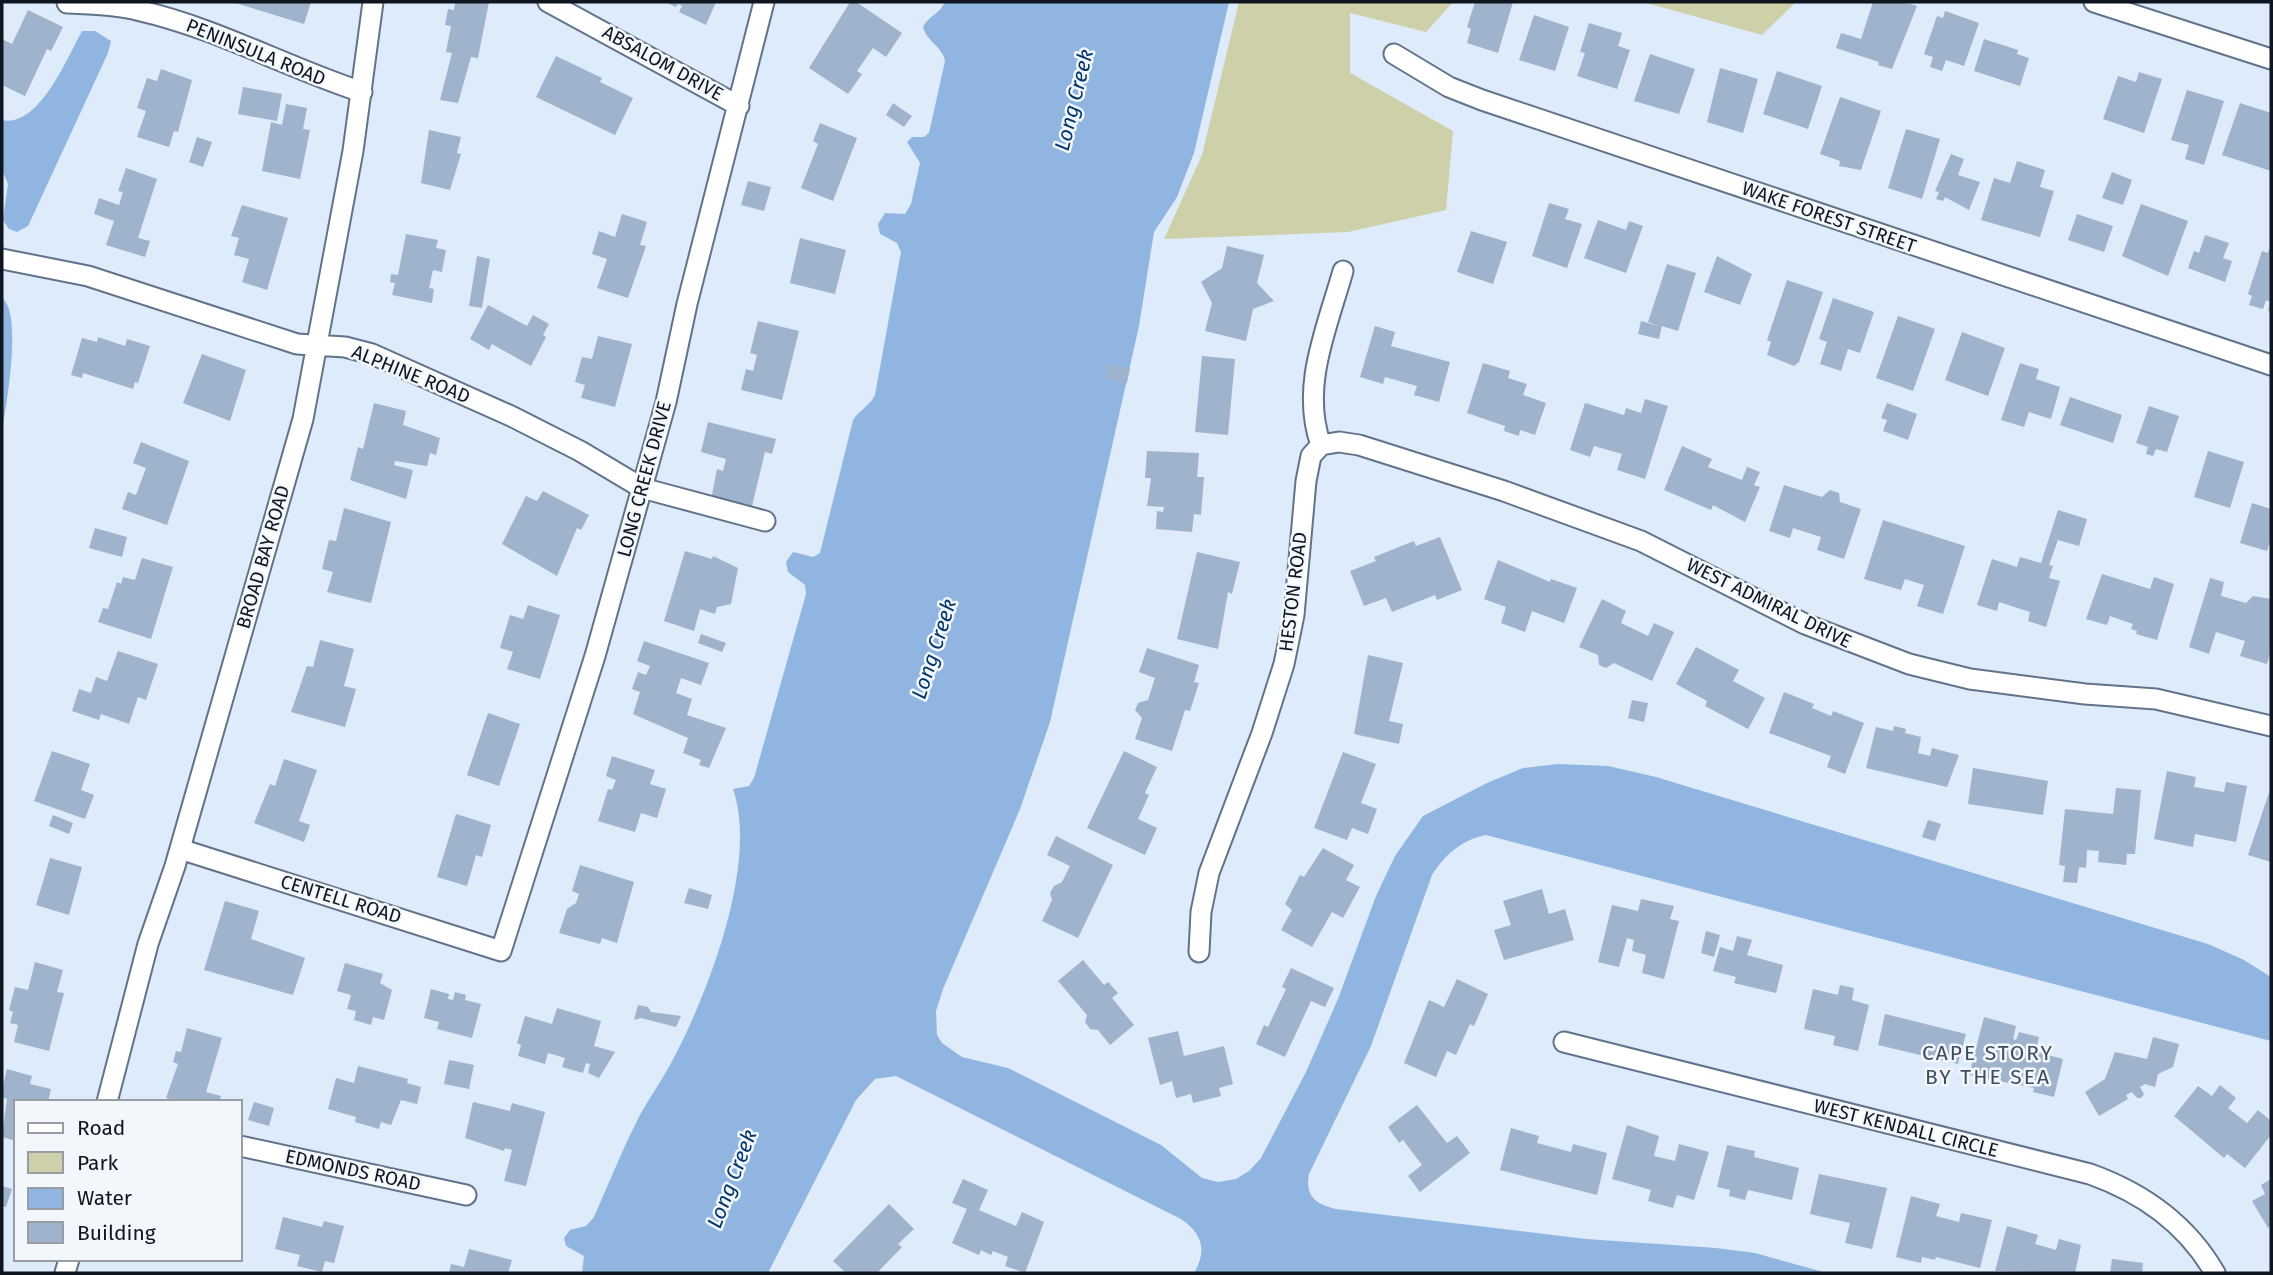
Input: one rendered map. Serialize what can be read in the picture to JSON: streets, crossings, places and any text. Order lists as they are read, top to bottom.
{
  "streets": {
    "street": [
      "PENINSULA ROAD",
      "ABSALOM DRIVE",
      "WAKE FOREST STREET",
      "ALPHINE ROAD",
      "LONG CREEK DRIVE",
      "BROAD BAY ROAD",
      "HESTON ROAD",
      "WEST ADMIRAL DRIVE",
      "CENTELL ROAD",
      "WEST KENDALL CIRCLE",
      "EDMONDS ROAD"
    ]
  },
  "crossings": [
    ["PENINSULA ROAD", "BROAD BAY ROAD"],
    ["ABSALOM DRIVE", "LONG CREEK DRIVE"],
    ["ALPHINE ROAD", "LONG CREEK DRIVE"],
    ["ALPHINE ROAD", "BROAD BAY ROAD"],
    ["LONG CREEK DRIVE", "CENTELL ROAD"],
    ["BROAD BAY ROAD", "CENTELL ROAD"],
    ["HESTON ROAD", "WEST ADMIRAL DRIVE"]
  ],
  "districts": ["CAPE STORY BY THE SEA"],
  "water": ["Long Creek"],
  "legend": [
    "Road",
    "Park",
    "Water",
    "Building"
  ]
}
